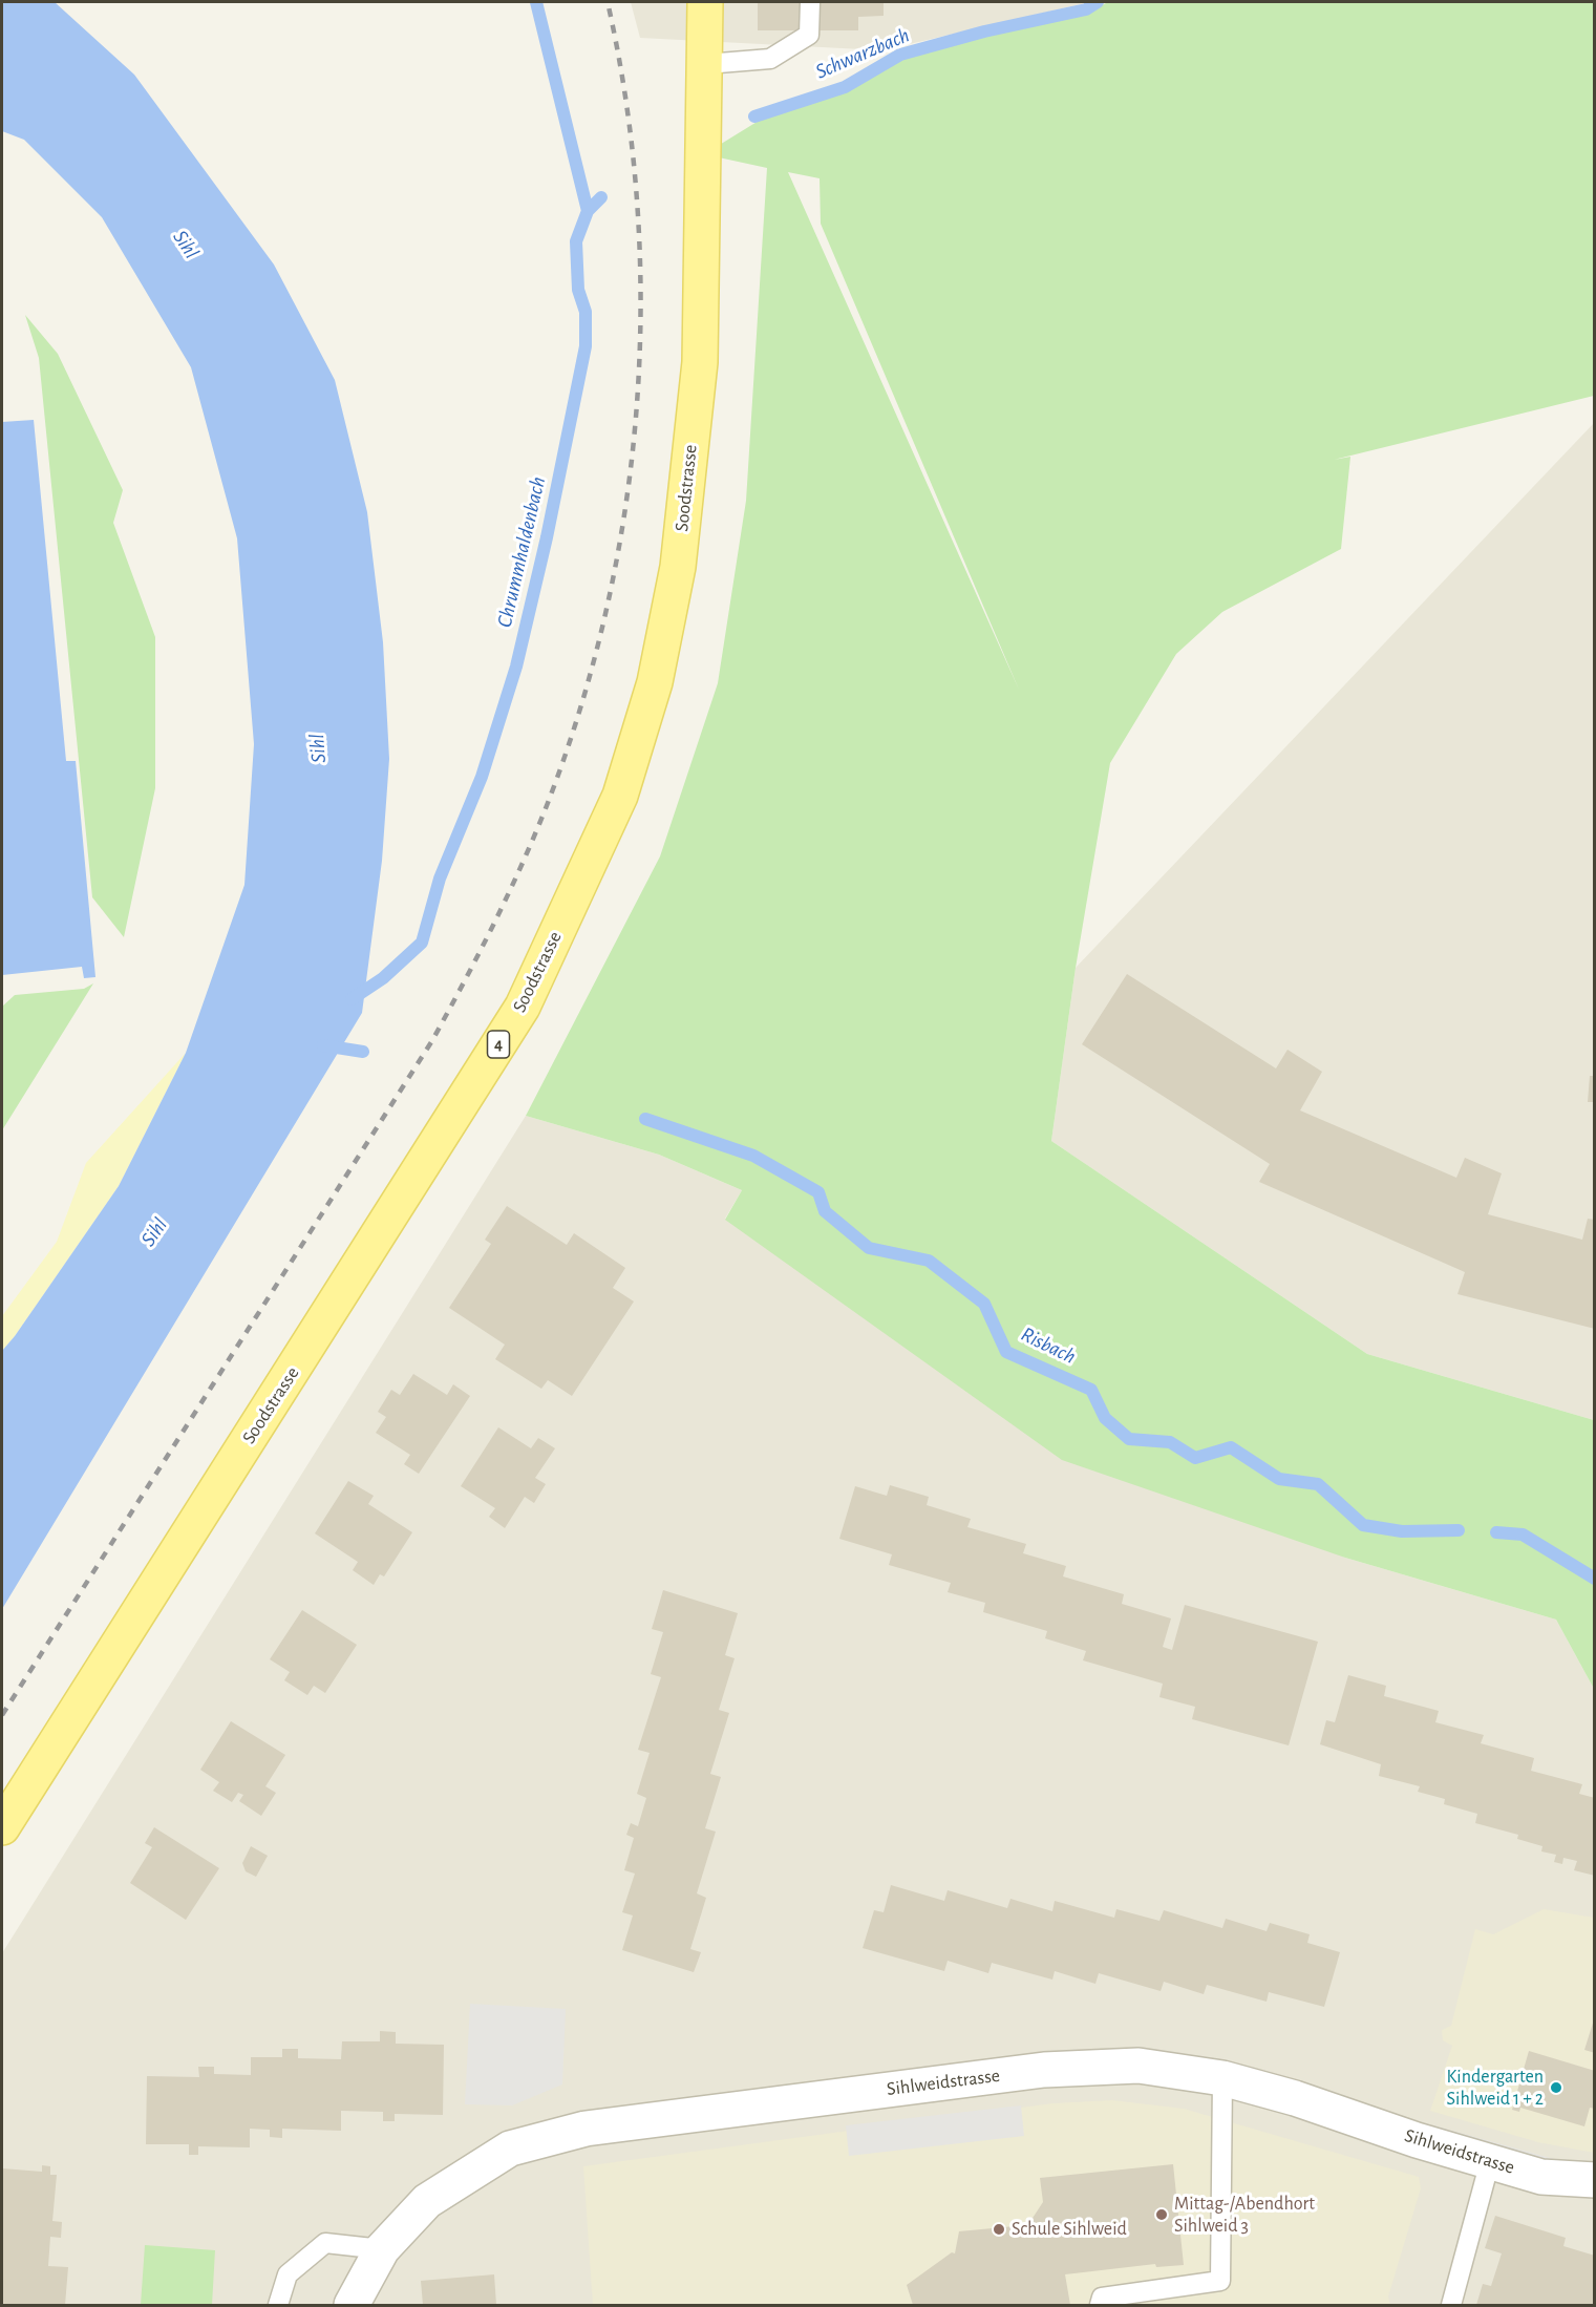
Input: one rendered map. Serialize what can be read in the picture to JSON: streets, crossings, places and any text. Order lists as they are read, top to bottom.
{
  "streets": {
    "main road": ["Soodstrasse", "4"],
    "street": ["Sihlweidstrasse"]
  },
  "crossings": [
    ["Soodstrasse", "4"]
  ],
  "water": [
    "Schwarzbach",
    "Sihl",
    "Chrummhaldenbach",
    "Risbach"
  ],
  "places": ["Kindergarten Sihlweid 1 + 2", "Mittag-/Abendhort Sihlweid 3", "Schule Sihlweid"]
}
